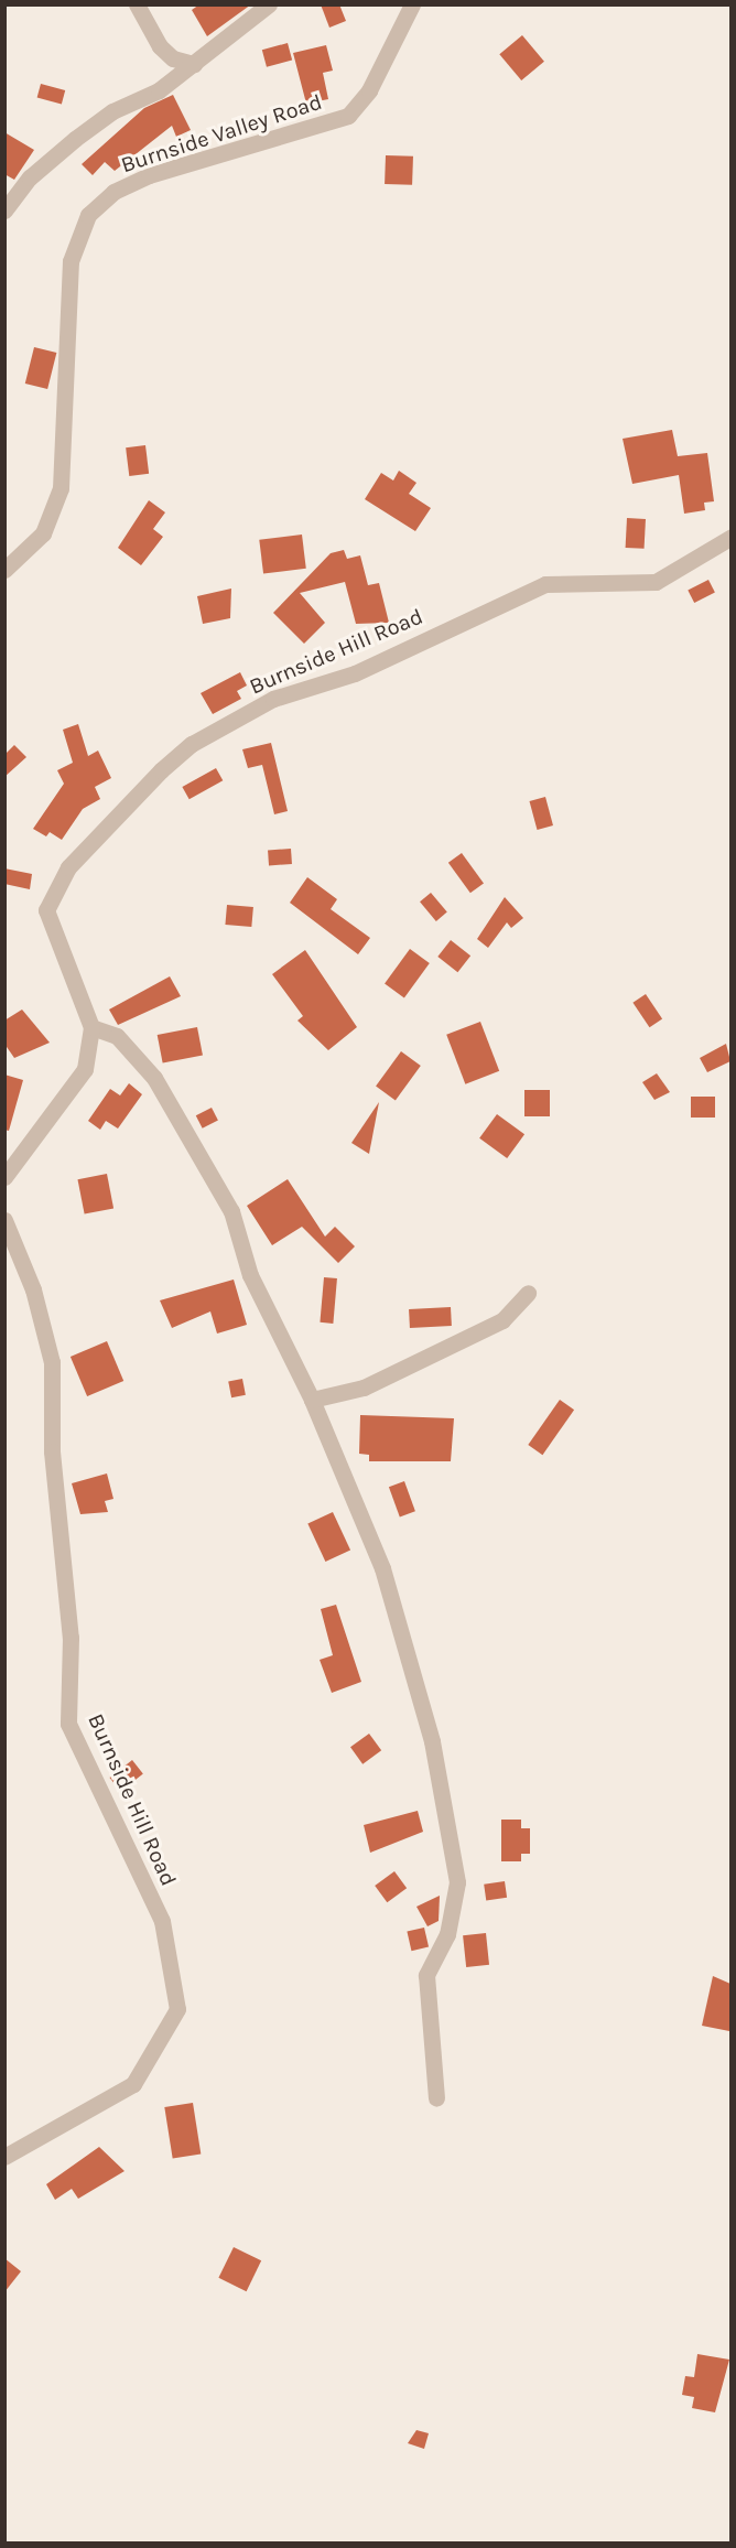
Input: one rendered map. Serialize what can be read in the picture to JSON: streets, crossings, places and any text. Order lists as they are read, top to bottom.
{
  "streets": {
    "street": ["Burnside Valley Road", "Burnside Hill Road"]
  }
}
